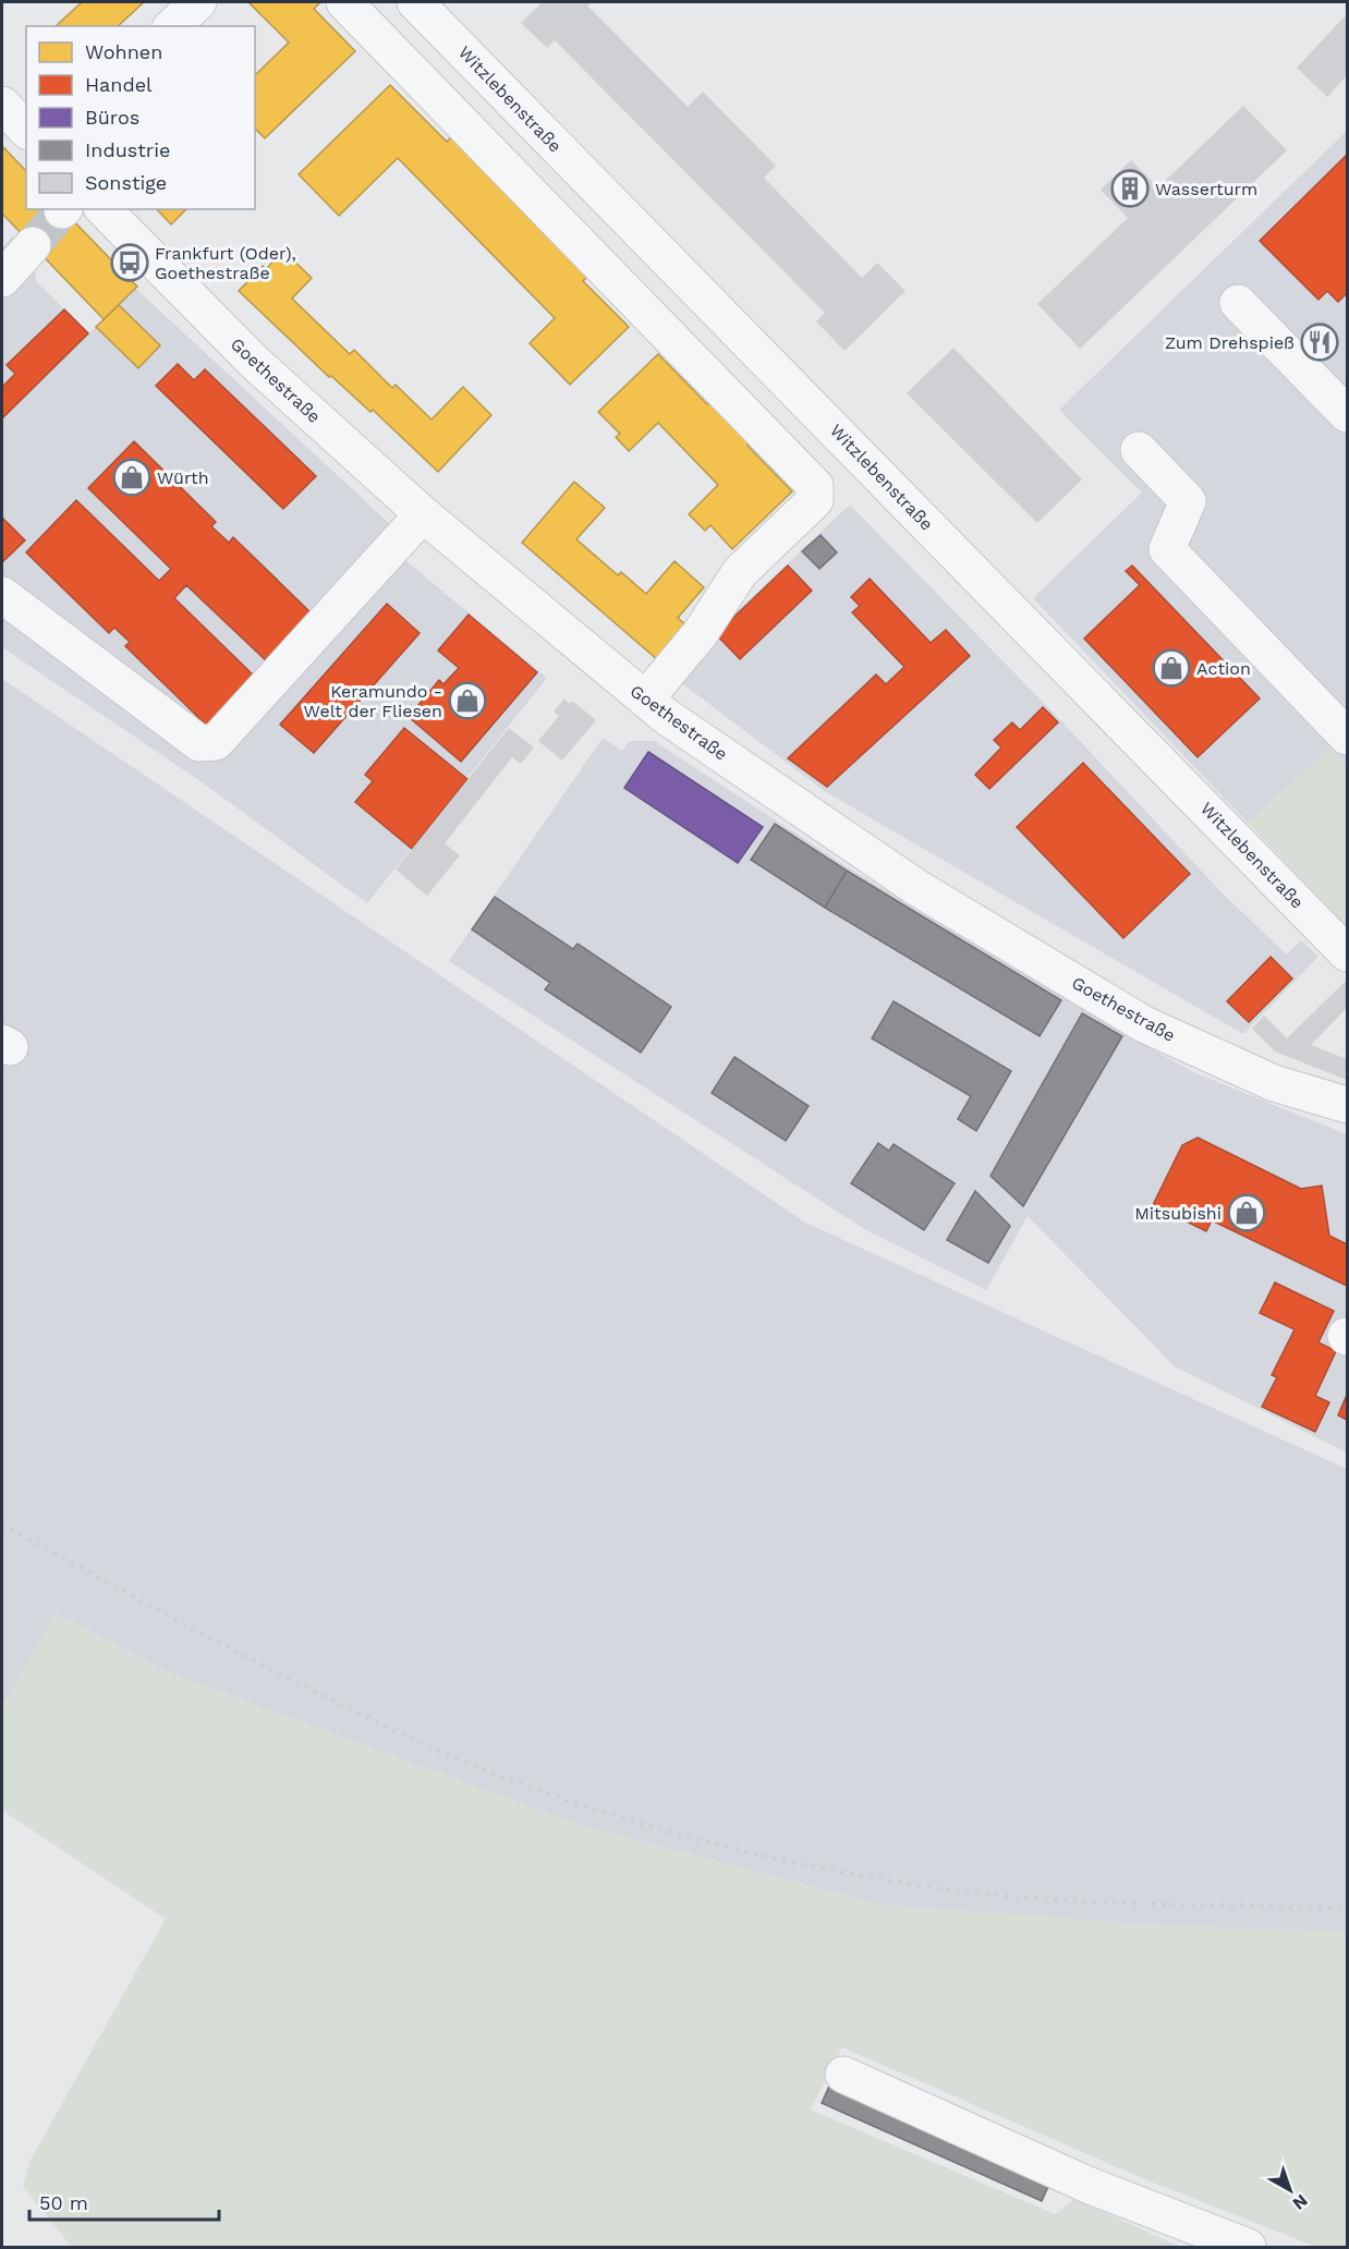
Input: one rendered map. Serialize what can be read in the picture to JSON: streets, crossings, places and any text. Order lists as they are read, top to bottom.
{
  "streets": {
    "street": ["Witzlebenstraße", "Goethestraße"]
  },
  "places": {
    "building": ["Wasserturm"],
    "bus stop": ["Frankfurt (Oder), Goethestraße"],
    "restaurant": ["Zum Drehspieß"],
    "shop": [
      "Würth",
      "Action",
      "Keramundo - Welt der Fliesen",
      "Mitsubishi"
    ]
  },
  "legend": [
    "Wohnen",
    "Handel",
    "Büros",
    "Industrie",
    "Sonstige"
  ],
  "scale_bar": "50 m",
  "north": "bottom right"
}
